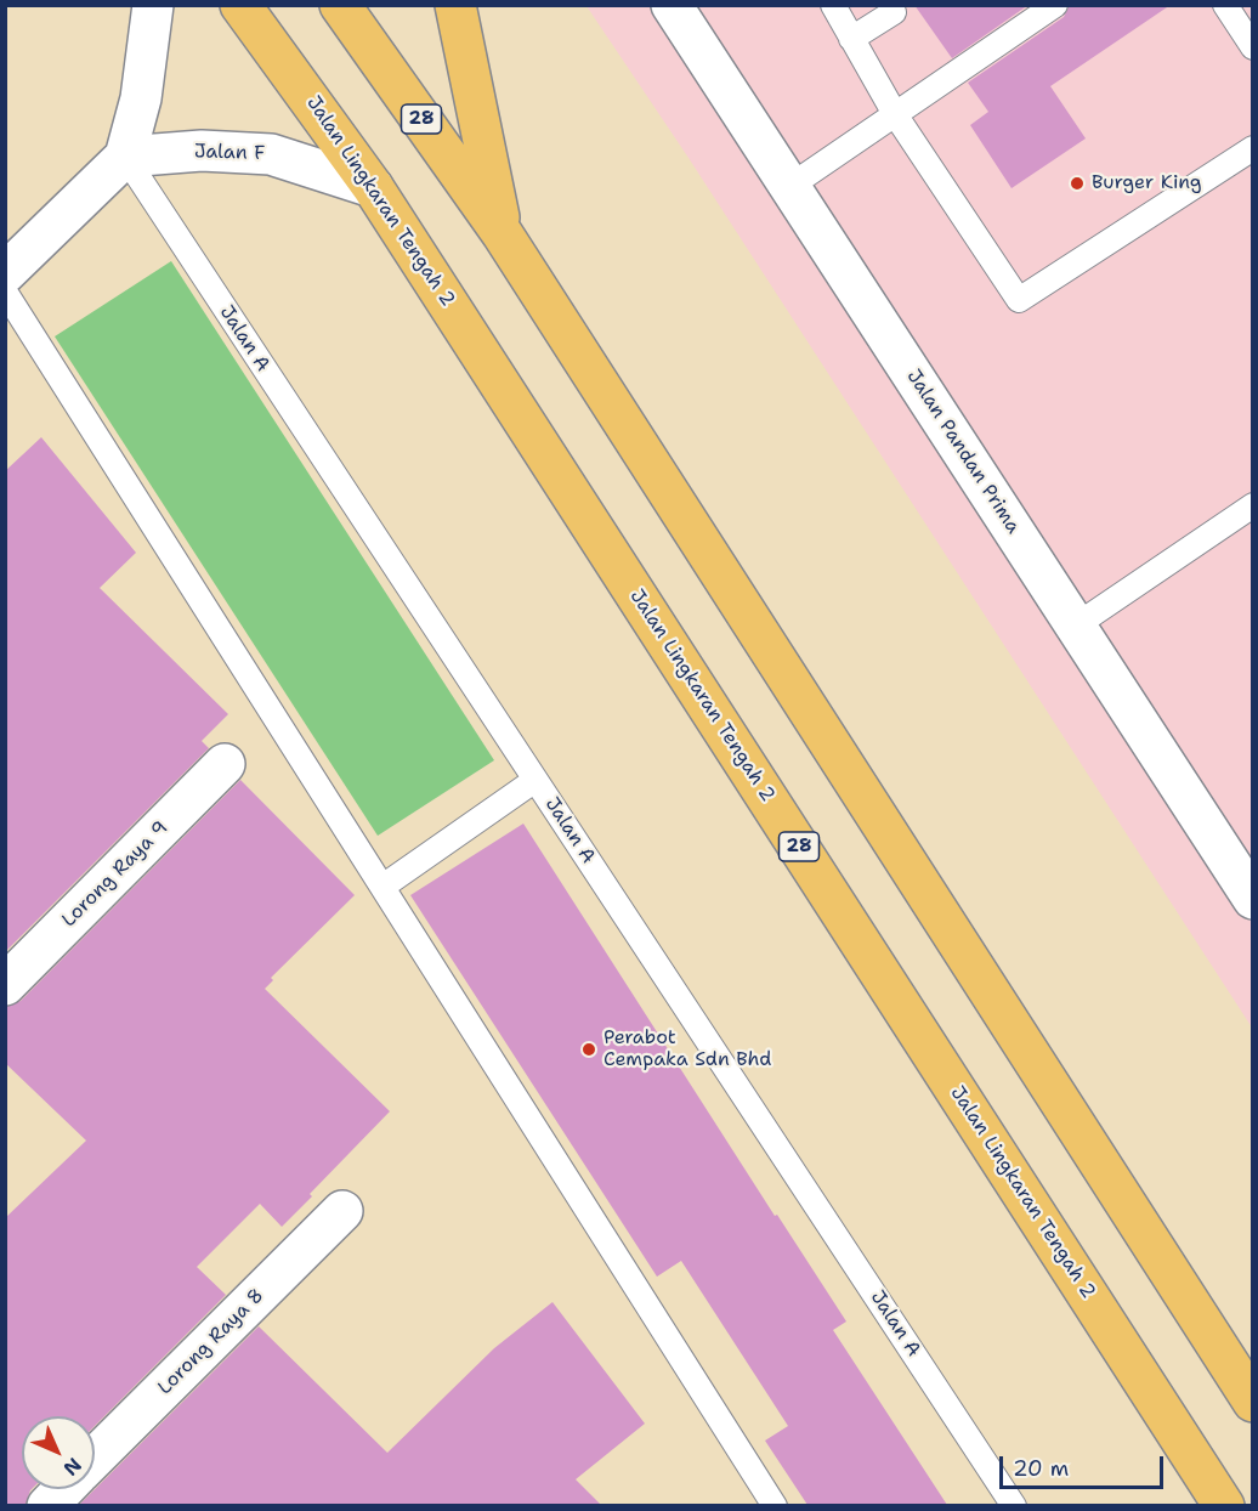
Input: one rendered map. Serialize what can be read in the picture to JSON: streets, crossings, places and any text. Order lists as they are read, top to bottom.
{
  "streets": {
    "highway": ["28", "Jalan Lingkaran Tengah 2"],
    "street": [
      "Jalan F",
      "Jalan Pandan Prima",
      "Lorong Raya 9",
      "Lorong Raya 8"
    ],
    "lane": ["Jalan A"]
  },
  "crossings": [
    ["Jalan F", "Jalan Lingkaran Tengah 2"],
    ["Jalan F", "Jalan A"]
  ],
  "places": ["Burger King", "Perabot Cempaka Sdn Bhd"],
  "scale_bar": "20 m",
  "north": "bottom right"
}
